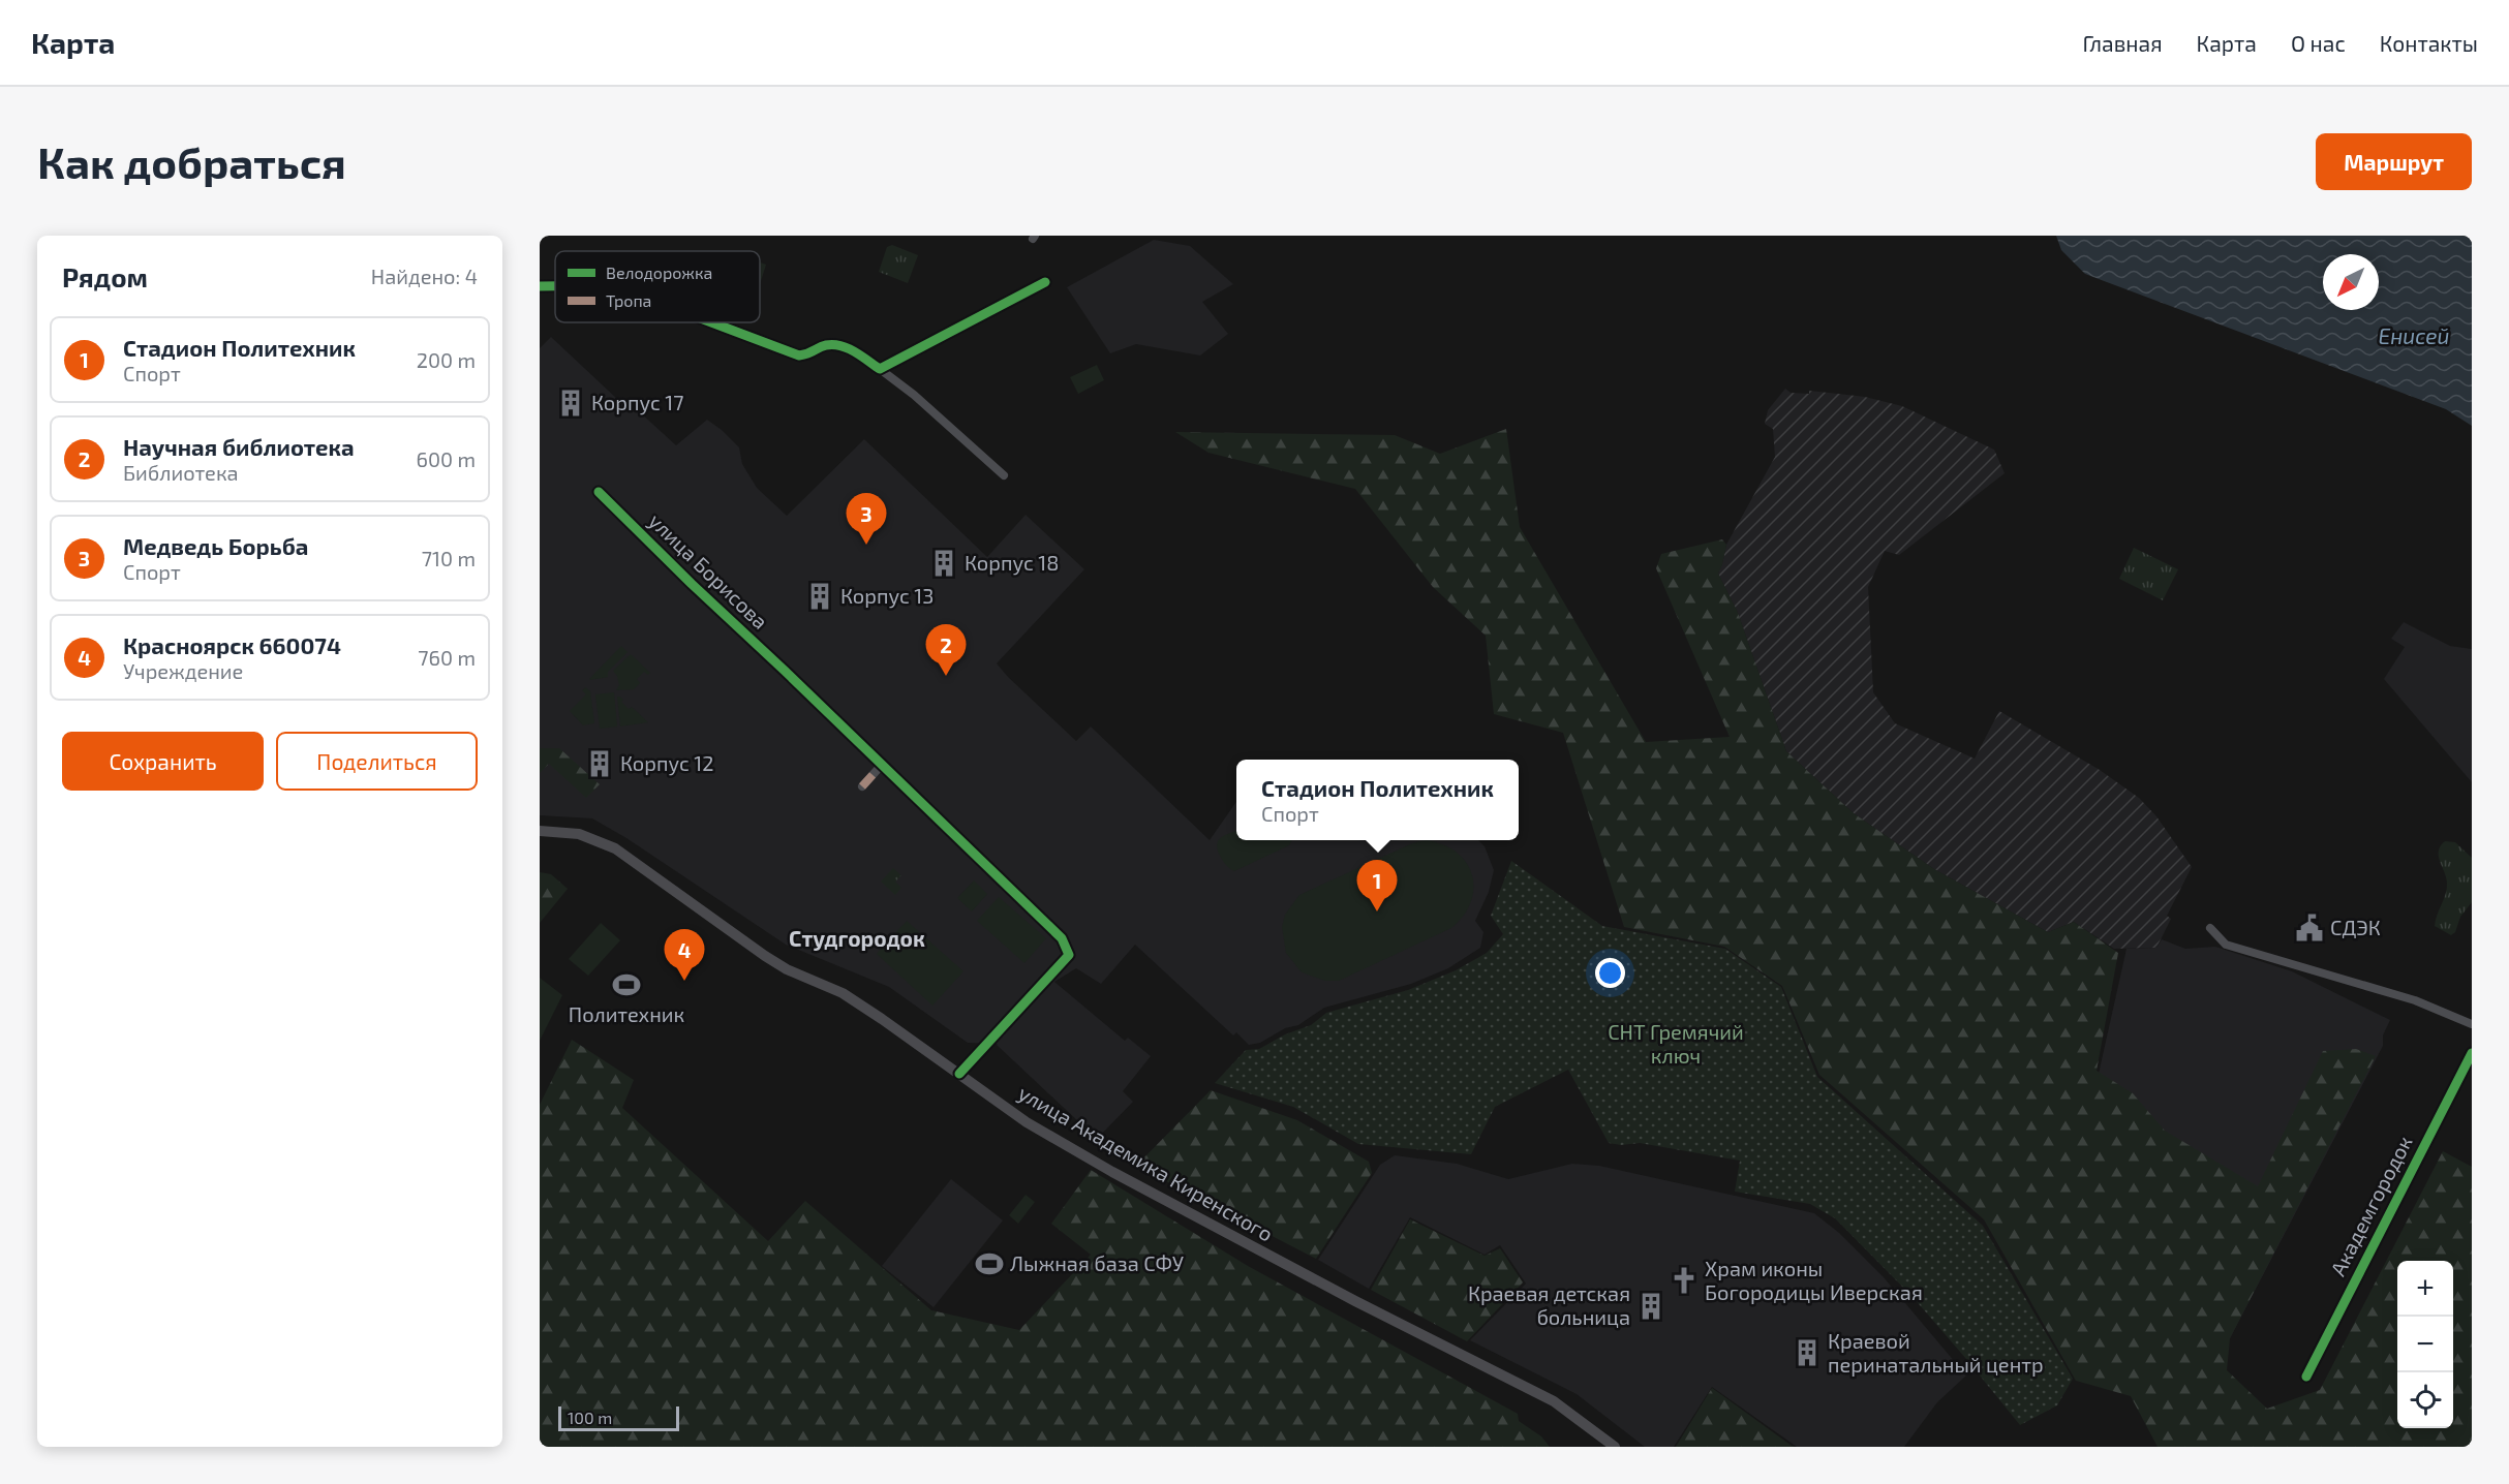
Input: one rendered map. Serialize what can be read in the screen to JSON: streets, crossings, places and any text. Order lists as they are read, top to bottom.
{
  "streets": {
    "main road": ["улица Академика Киренского"],
    "street": ["улица Борисова", "Академгородок"]
  },
  "districts": ["Студгородок"],
  "water": ["Енисей"],
  "parks": ["СНТ Гремячий ключ"],
  "places": {
    "building": [
      "Корпус 17",
      "Корпус 18",
      "Корпус 13",
      "Корпус 12",
      "Краевая детская больница",
      "Краевой перинатальный центр"
    ],
    "public building": ["СДЭК"],
    "sports": ["Политехник", "Лыжная база СФУ"],
    "church": ["Храм иконы Богородицы Иверская"]
  },
  "legend": ["Велодорожка", "Тропа"],
  "scale_bar": "100 m",
  "north": "bottom left",
  "page": {
    "header": "Карта",
    "nav": [
      "Главная",
      "Карта",
      "О нас",
      "Контакты"
    ],
    "buttons": [
      "Маршрут",
      ["Сохранить", "Поделиться"]
    ],
    "title": "Как добраться",
    "heading": ["Рядом", "Найдено: 4"],
    "list": [
      {
        "mark": "1",
        "name": "Стадион Политехник",
        "note": "Спорт",
        "value": "200 m"
      },
      {
        "mark": "2",
        "name": "Научная библиотека",
        "note": "Библиотека",
        "value": "600 m"
      },
      {
        "mark": "3",
        "name": "Медведь Борьба",
        "note": "Спорт",
        "value": "710 m"
      },
      {
        "mark": "4",
        "name": "Красноярск 660074",
        "note": "Учреждение",
        "value": "760 m"
      }
    ],
    "pins": [
      "3",
      "2",
      "1",
      "4"
    ],
    "popup": ["Стадион Политехник", "Спорт"],
    "map_buttons": ["+", "−"],
    "scale": "100 m"
  }
}
